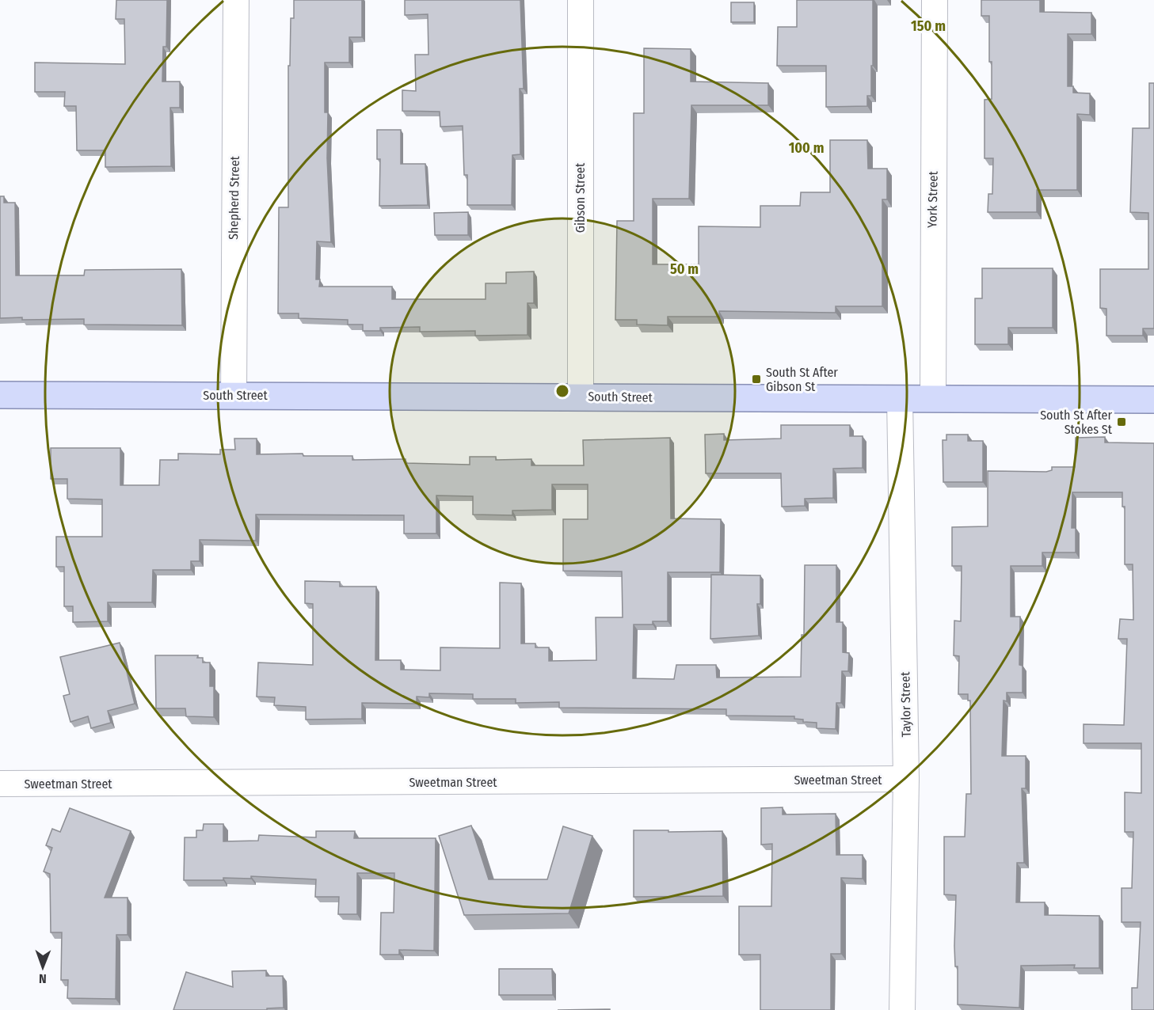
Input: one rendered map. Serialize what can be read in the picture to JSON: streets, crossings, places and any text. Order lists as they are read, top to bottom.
{
  "streets": {
    "main road": ["South Street"],
    "street": [
      "Shepherd Street",
      "Gibson Street",
      "York Street",
      "Taylor Street",
      "Sweetman Street"
    ]
  },
  "crossings": [
    ["Shepherd Street", "South Street"],
    ["Gibson Street", "South Street"],
    ["York Street", "South Street"],
    ["South Street", "Taylor Street"],
    ["Taylor Street", "Sweetman Street"]
  ],
  "places": {
    "transit": ["South St After Gibson St", "South St After Stokes St"]
  },
  "north": "bottom",
  "rings": ["150 m", "100 m", "50 m"]
}
